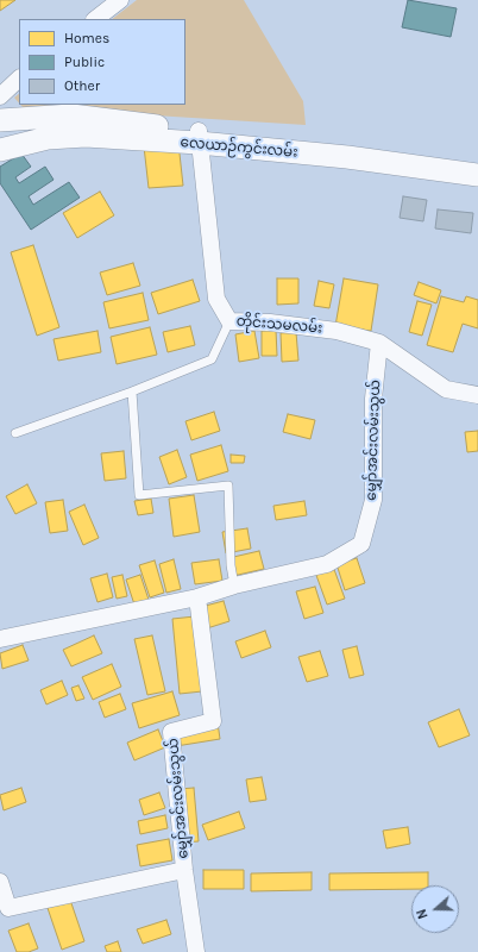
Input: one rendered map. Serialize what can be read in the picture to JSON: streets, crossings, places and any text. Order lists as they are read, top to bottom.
{
  "streets": {
    "street": ["လေယာဉ်ကွင်းလမ်း", "တိုင်းသမလမ်း", "မျှော်အင်းလမ်းသွယ်"]
  },
  "crossings": [
    ["လေယာဉ်ကွင်းလမ်း", "တိုင်းသမလမ်း"],
    ["တိုင်းသမလမ်း", "မျှော်အင်းလမ်းသွယ်"]
  ],
  "legend": ["Homes", "Public", "Other"],
  "north": "left"
}
